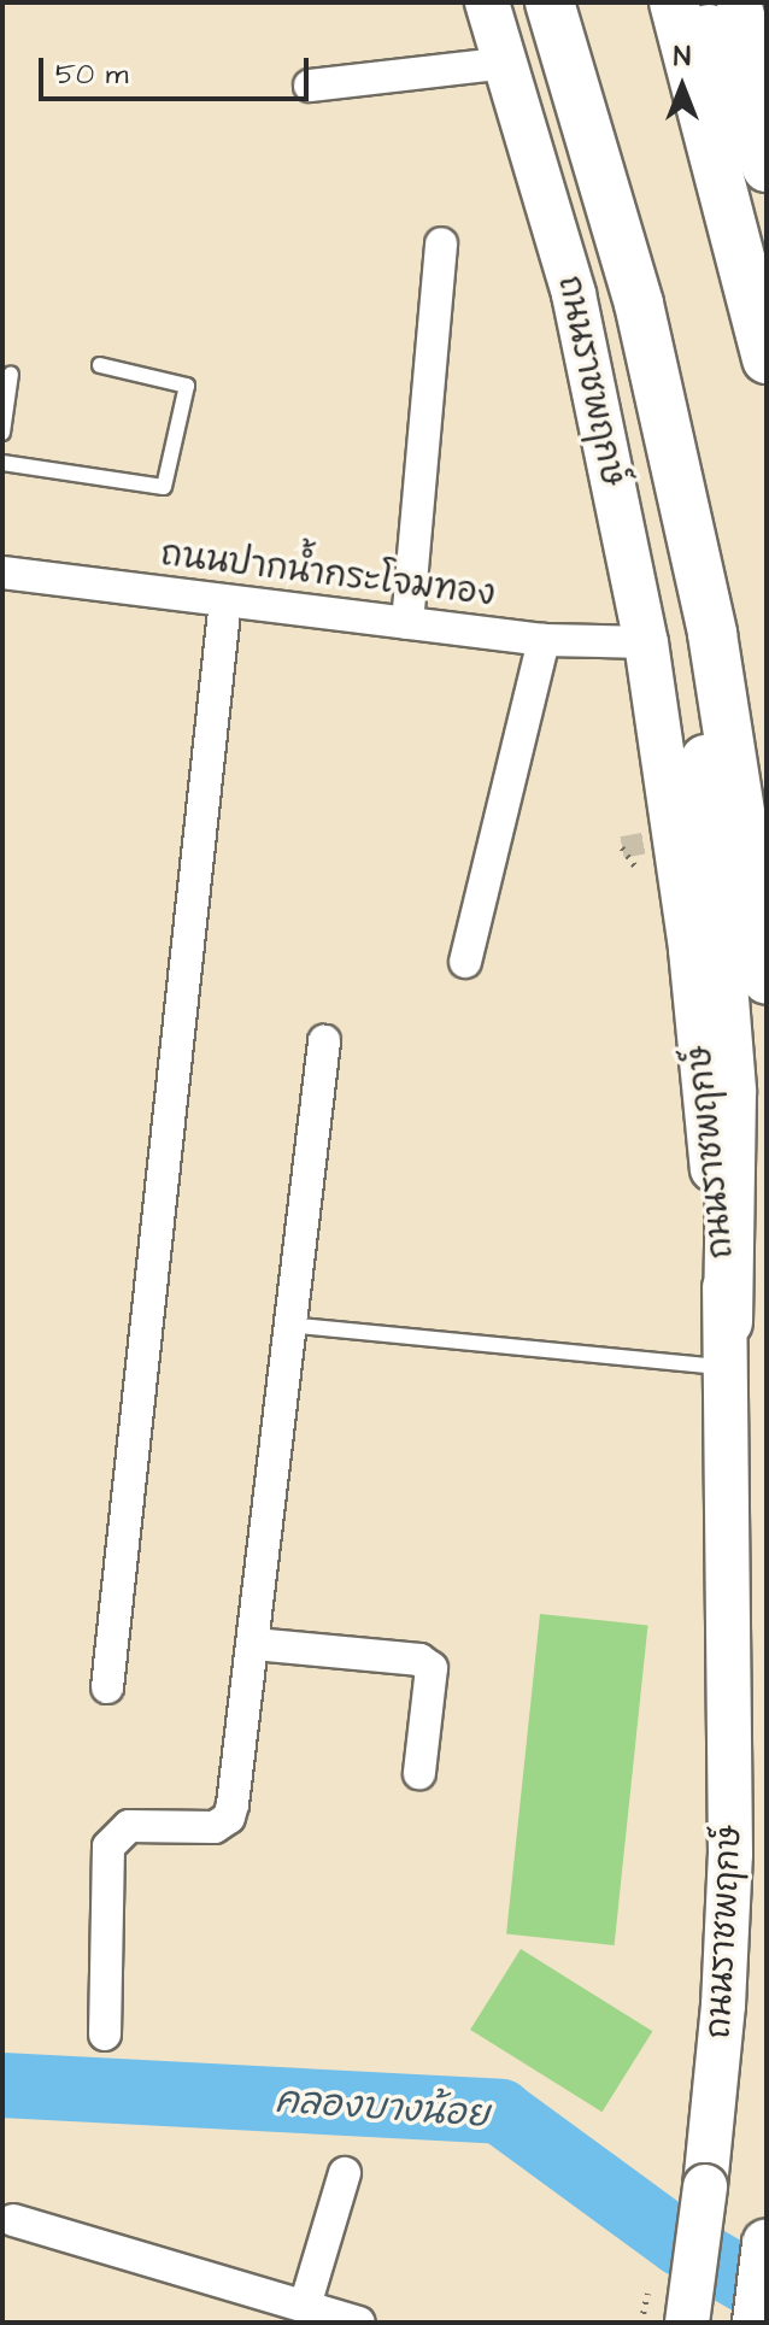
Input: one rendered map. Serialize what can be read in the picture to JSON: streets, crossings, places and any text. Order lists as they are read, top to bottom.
{
  "streets": {
    "main road": ["ถนนราชพฤกษ์"],
    "street": ["ถนนปากน้ำกระโจมทอง"]
  },
  "crossings": [
    ["ถนนราชพฤกษ์", "ถนนปากน้ำกระโจมทอง"]
  ],
  "water": ["คลองบางน้อย"],
  "scale_bar": "50 m",
  "north": "top"
}
